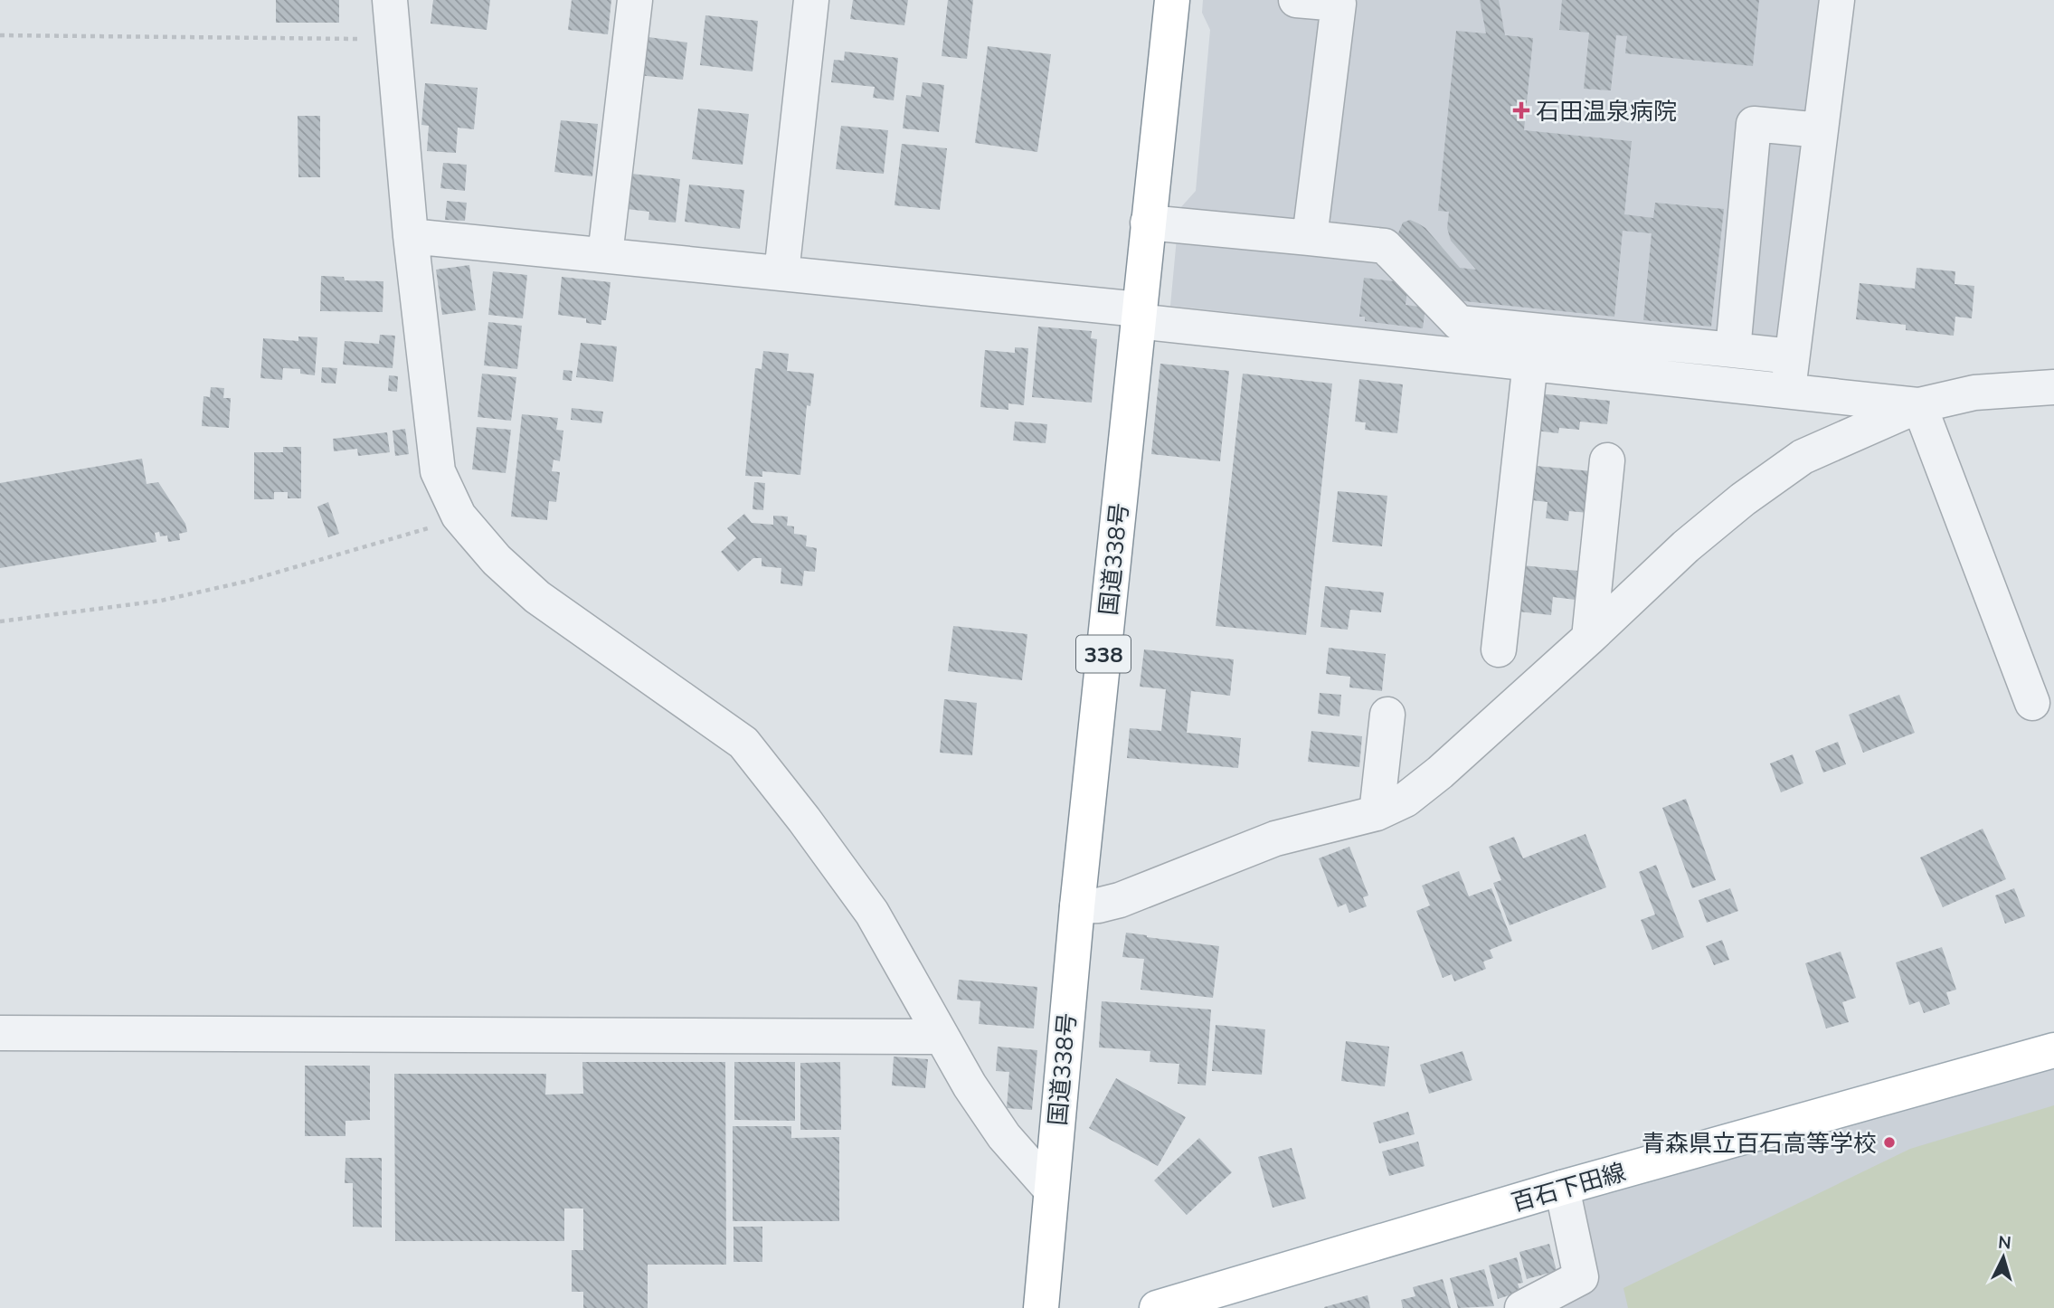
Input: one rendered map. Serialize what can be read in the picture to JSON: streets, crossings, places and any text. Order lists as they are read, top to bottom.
{
  "streets": {
    "main road": ["国道338号", "338", "百石下田線"]
  },
  "places": {
    "health": ["石田温泉病院"],
    "other": ["青森県立百石高等学校"]
  },
  "north": "top"
}
